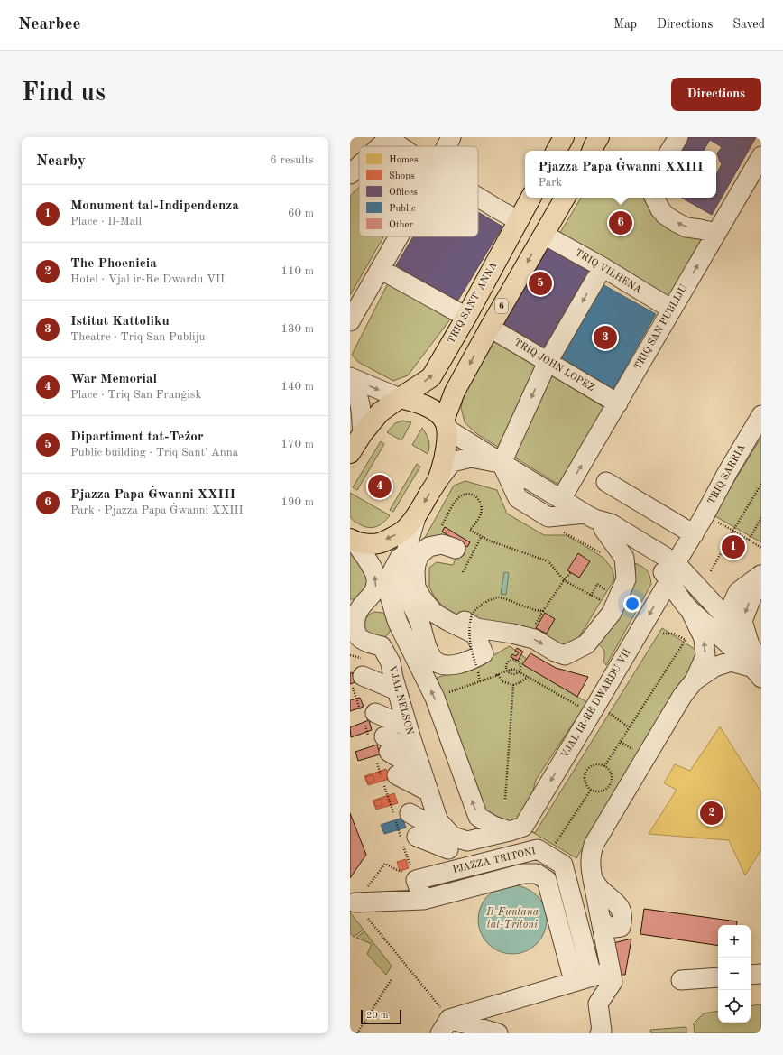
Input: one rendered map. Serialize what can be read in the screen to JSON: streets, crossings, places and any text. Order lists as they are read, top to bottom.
{
  "streets": {
    "highway": ["TRIQ SANT' ANNA", "6"],
    "street": [
      "TRIQ VILHENA",
      "TRIQ SAN PUBLIJU",
      "TRIQ JOHN LOPEZ",
      "TRIQ SARRIA",
      "VJAL NELSON",
      "VJAL IR-RE DWARDU VII",
      "PJAZZA TRITONI"
    ]
  },
  "crossings": [
    ["TRIQ VILHENA", "6"],
    ["TRIQ VILHENA", "TRIQ SAN PUBLIJU"],
    ["6", "TRIQ JOHN LOPEZ"],
    ["TRIQ SAN PUBLIJU", "TRIQ JOHN LOPEZ"],
    ["TRIQ SARRIA", "VJAL IR-RE DWARDU VII"]
  ],
  "water": ["Il-Funtana tat-Tritoni"],
  "legend": [
    "Homes",
    "Shops",
    "Offices",
    "Public",
    "Other"
  ],
  "scale_bar": "20 m",
  "page": {
    "header": "Nearbee",
    "nav": ["Map", "Directions", "Saved"],
    "buttons": "Directions",
    "title": "Find us",
    "heading": ["Nearby", "6 results"],
    "popup": ["Pjazza Papa Ġwanni XXIII", "Park"],
    "list": [
      {
        "mark": "1",
        "name": "Monument tal-Indipendenza",
        "note": "Place · Il-Mall",
        "value": "60 m"
      },
      {
        "mark": "2",
        "name": "The Phoenicia",
        "note": "Hotel · Vjal ir-Re Dwardu VII",
        "value": "110 m"
      },
      {
        "mark": "3",
        "name": "Istitut Kattoliku",
        "note": "Theatre · Triq San Publiju",
        "value": "130 m"
      },
      {
        "mark": "4",
        "name": "War Memorial",
        "note": "Place · Triq San Franġisk",
        "value": "140 m"
      },
      {
        "mark": "5",
        "name": "Dipartiment tat-Teżor",
        "note": "Public building · Triq Sant' Anna",
        "value": "170 m"
      },
      {
        "mark": "6",
        "name": "Pjazza Papa Ġwanni XXIII",
        "note": "Park · Pjazza Papa Ġwanni XXIII",
        "value": "190 m"
      }
    ],
    "pins": [
      "6",
      "5",
      "3",
      "4",
      "1",
      "2"
    ],
    "map_buttons": ["+", "−"],
    "scale": "20 m"
  }
}
